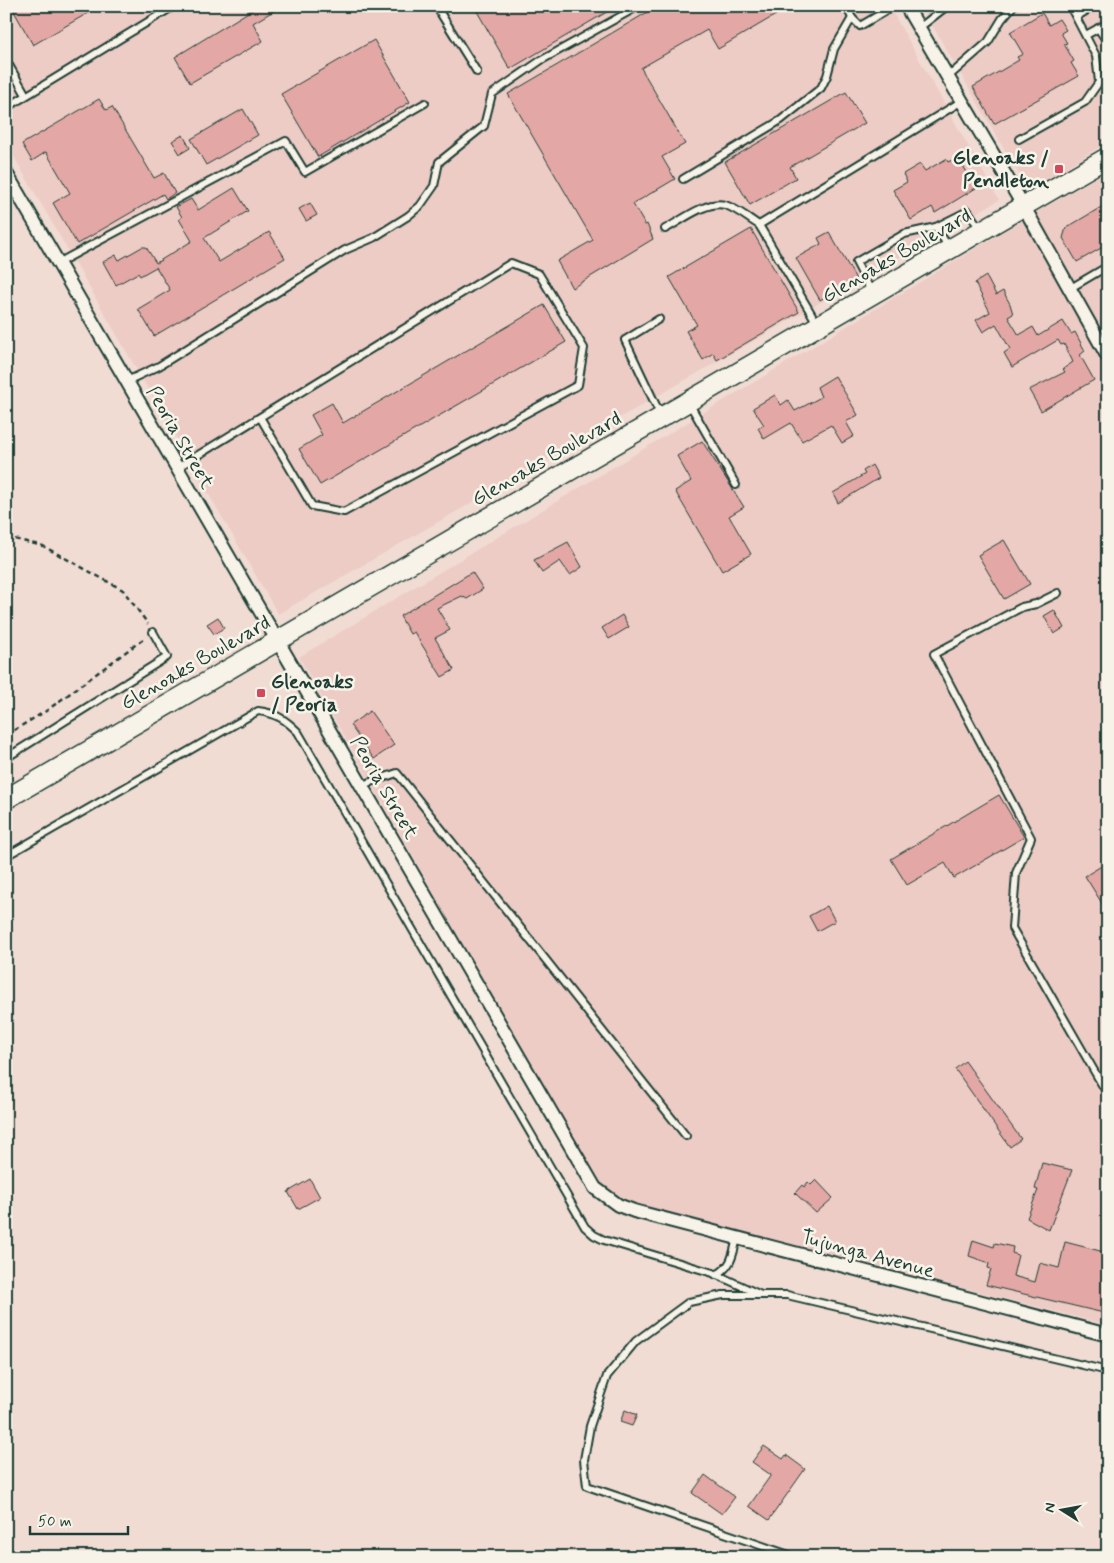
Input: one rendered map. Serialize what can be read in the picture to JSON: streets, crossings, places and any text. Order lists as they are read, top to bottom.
{
  "streets": {
    "main road": ["Glenoaks Boulevard"],
    "street": ["Peoria Street", "Tujunga Avenue"]
  },
  "crossings": [
    ["Glenoaks Boulevard", "Peoria Street"],
    ["Peoria Street", "Tujunga Avenue"]
  ],
  "places": {
    "transit": ["Glenoaks / Pendleton", "Glenoaks / Peoria"]
  },
  "scale_bar": "50 m",
  "north": "left"
}
